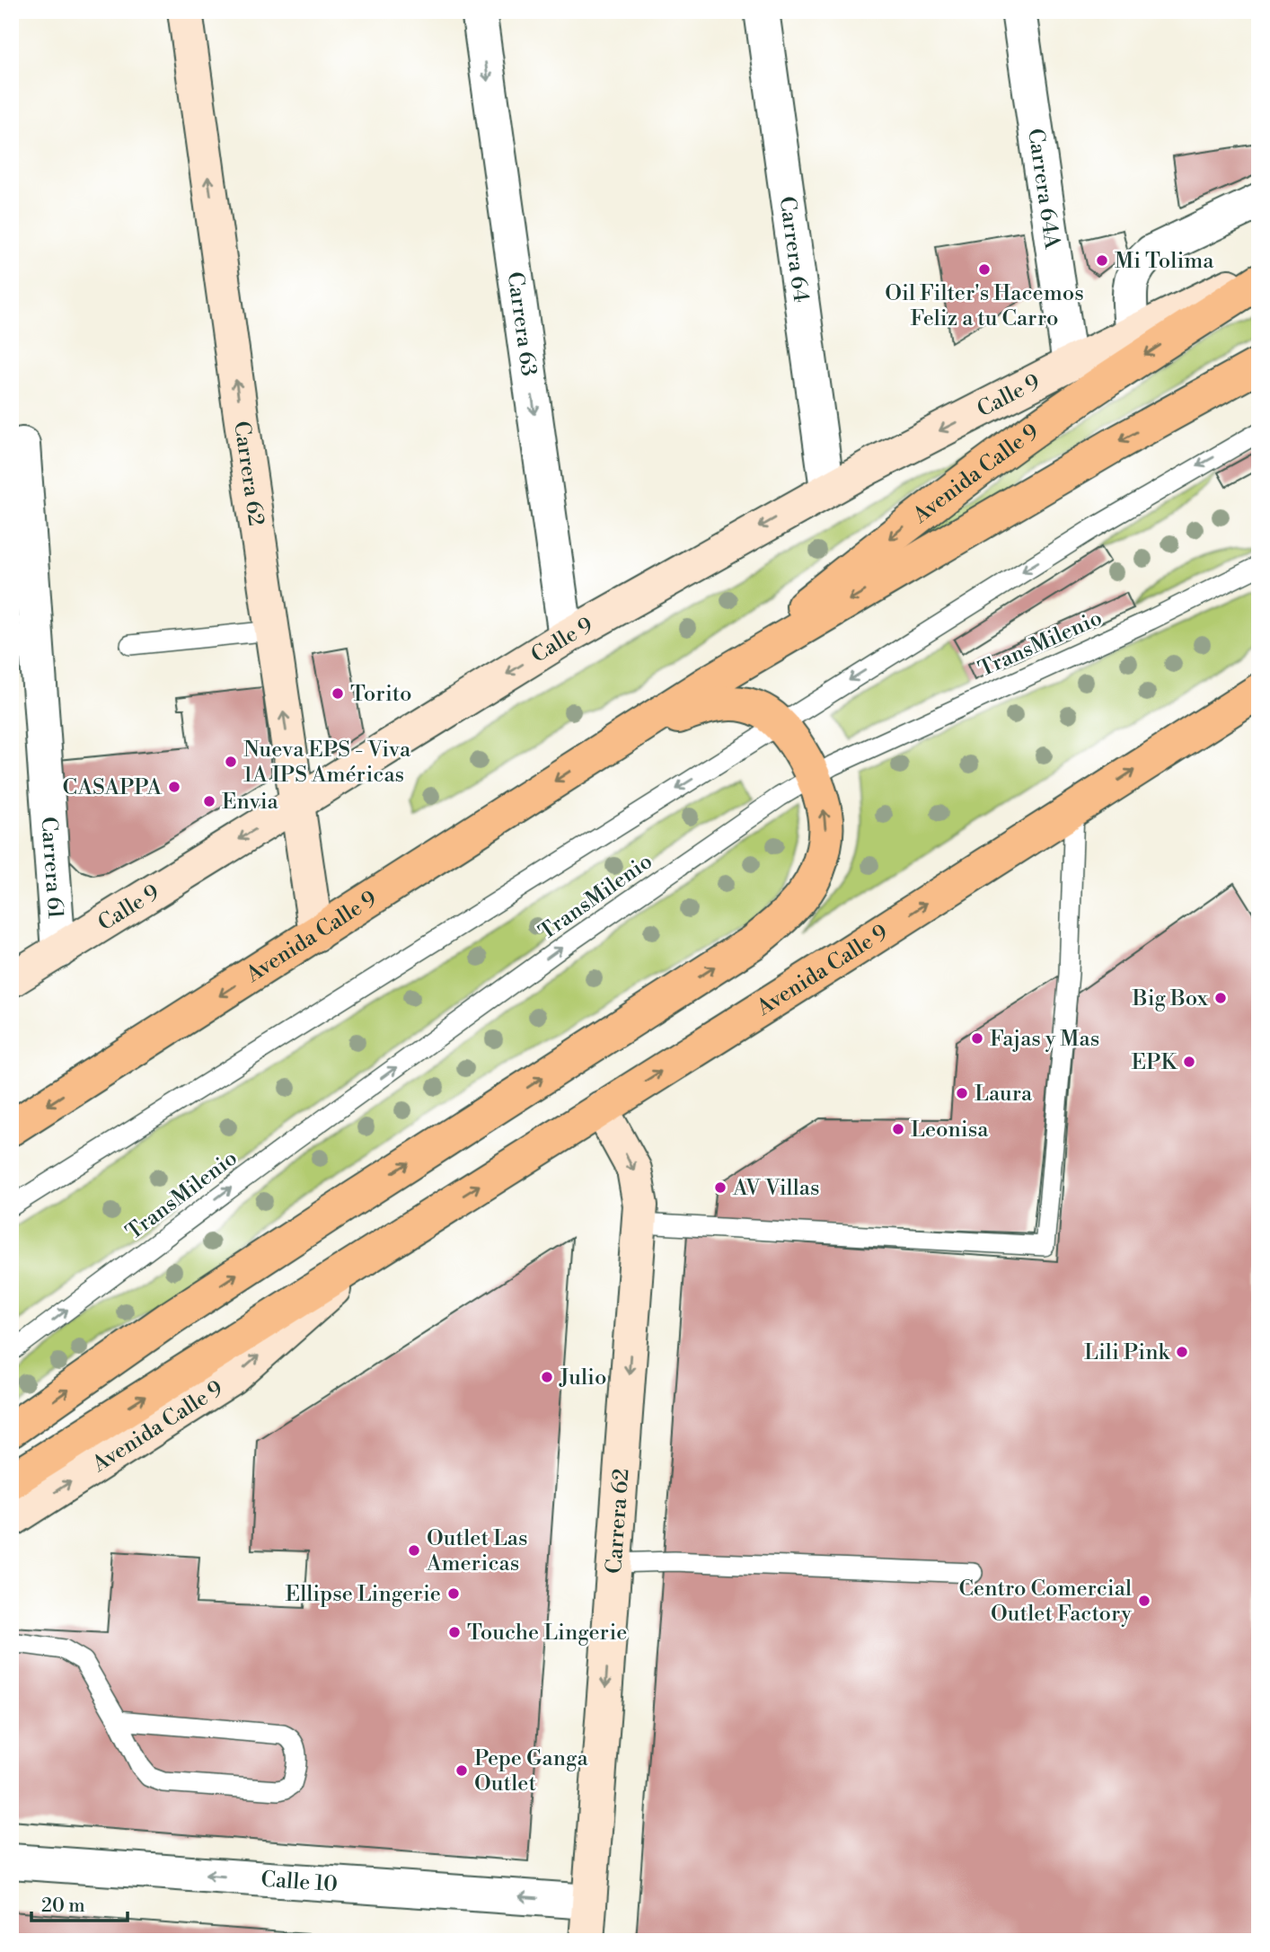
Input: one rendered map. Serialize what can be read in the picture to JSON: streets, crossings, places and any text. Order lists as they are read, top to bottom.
{
  "streets": {
    "highway": ["Avenida Calle 9"],
    "street": [
      "Carrera 64A",
      "Carrera 64",
      "Carrera 63",
      "Calle 9",
      "Carrera 62",
      "Carrera 61",
      "Calle 10"
    ],
    "lane": ["TransMilenio"]
  },
  "crossings": [
    ["Carrera 64A", "Calle 9"],
    ["Carrera 64", "Calle 9"],
    ["Carrera 63", "Calle 9"],
    ["Calle 9", "Carrera 62"],
    ["Calle 9", "Carrera 61"],
    ["Carrera 62", "Avenida Calle 9"],
    ["Carrera 62", "Calle 10"]
  ],
  "one_way": ["Carrera 63", "Calle 9", "Calle 10"],
  "places": [
    "Mi Tolima",
    "Oil Filter's Hacemos Feliz a tu Carro",
    "Torito",
    "Nueva EPS - Viva 1A IPS Américas",
    "CASAPPA",
    "Envia",
    "Big Box",
    "Fajas y Mas",
    "EPK",
    "Laura",
    "Leonisa",
    "AV Villas",
    "Lili Pink",
    "Julio",
    "Outlet Las Americas",
    "Ellipse Lingerie",
    "Centro Comercial Outlet Factory",
    "Touche Lingerie",
    "Pepe Ganga Outlet"
  ],
  "scale_bar": "20 m"
}
